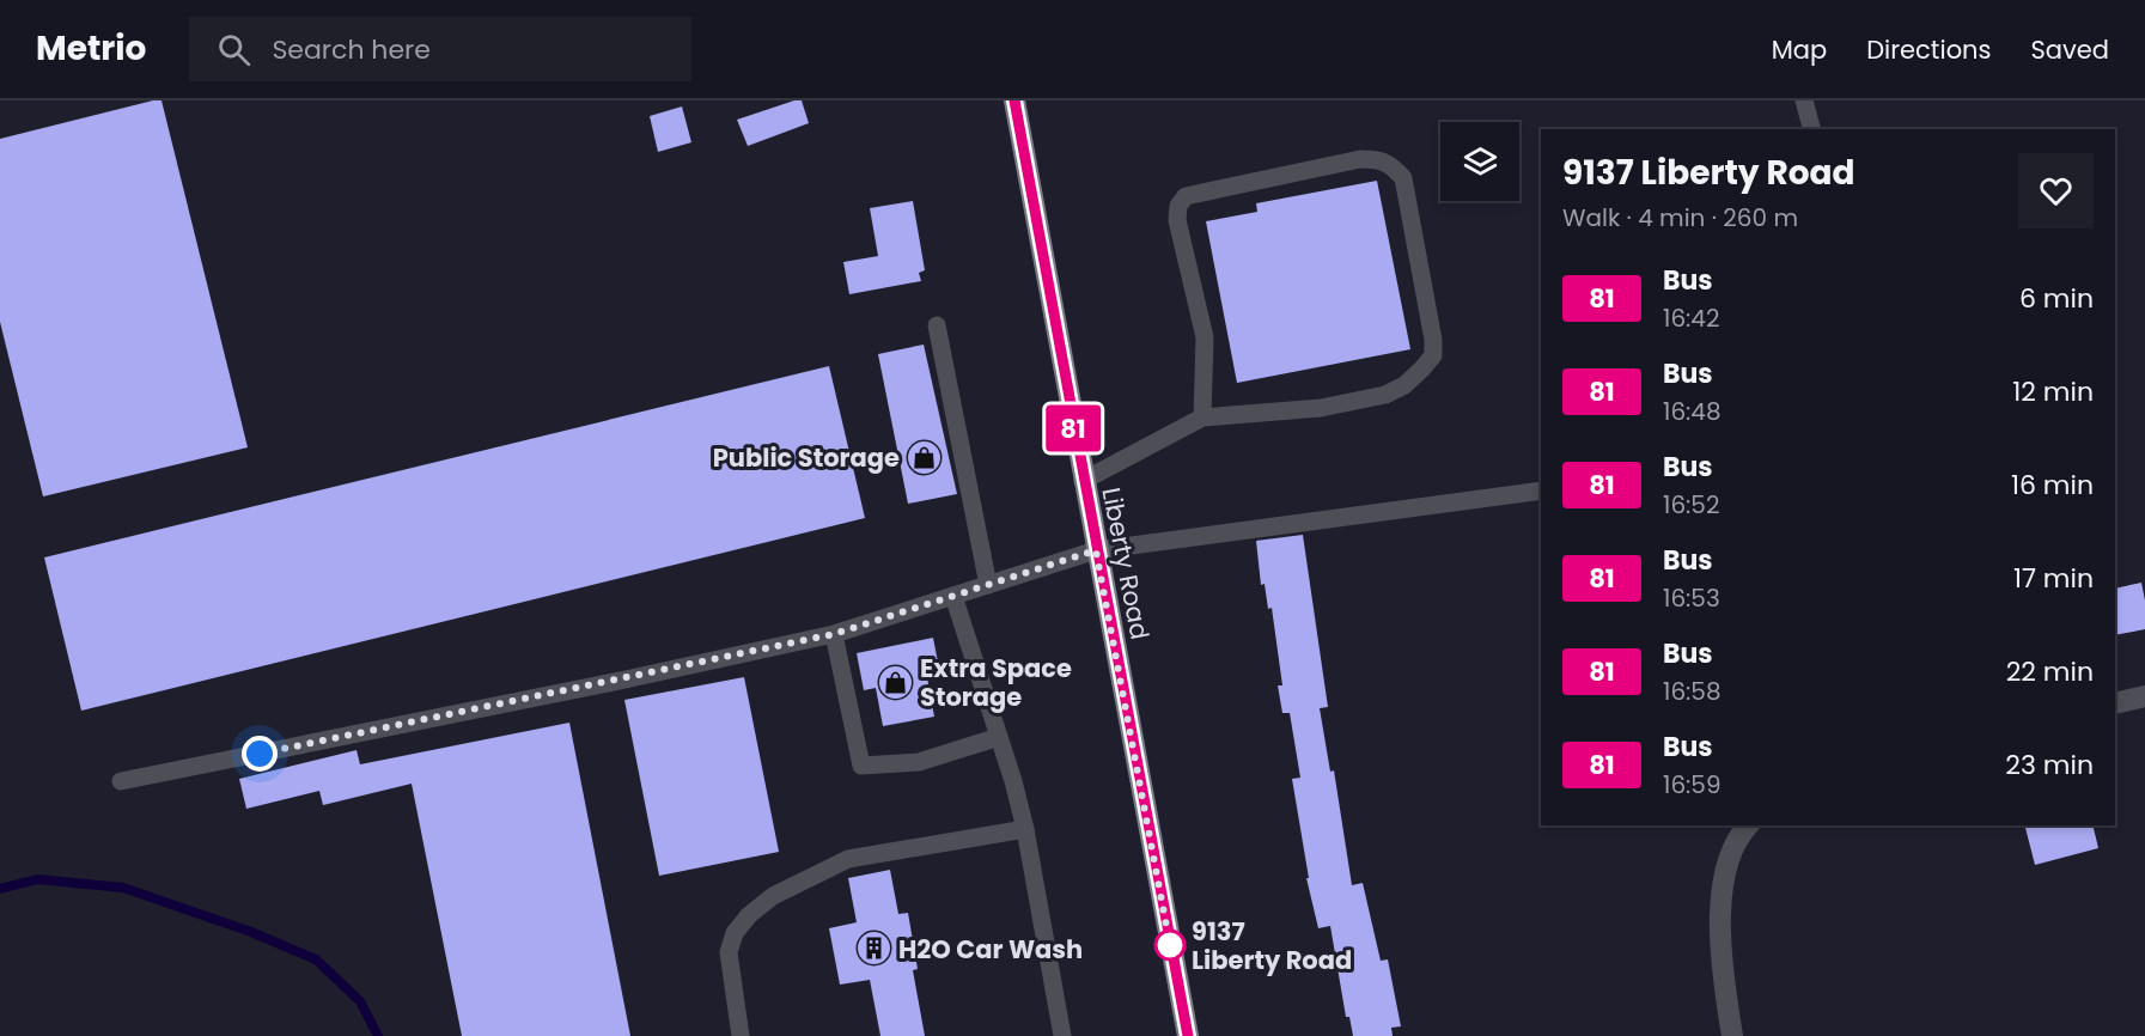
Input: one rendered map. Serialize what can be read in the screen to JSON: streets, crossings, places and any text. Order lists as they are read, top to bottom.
{
  "streets": {
    "main road": ["Liberty Road"]
  },
  "places": {
    "shop": ["Public Storage", "Extra Space Storage"],
    "other": ["9137 Liberty Road"],
    "building": ["H2O Car Wash"]
  },
  "lines": ["bus line 81"],
  "page": {
    "header": "Metrio",
    "search": "Search here",
    "nav": ["Map", "Directions", "Saved"],
    "on_map": "81",
    "heading": ["9137 Liberty Road", "Walk · 4 min · 260 m"],
    "list": [
      {
        "mark": "81",
        "name": "Bus",
        "note": "16:42",
        "value": "6 min"
      },
      {
        "mark": "81",
        "name": "Bus",
        "note": "16:48",
        "value": "12 min"
      },
      {
        "mark": "81",
        "name": "Bus",
        "note": "16:52",
        "value": "16 min"
      },
      {
        "mark": "81",
        "name": "Bus",
        "note": "16:53",
        "value": "17 min"
      },
      {
        "mark": "81",
        "name": "Bus",
        "note": "16:58",
        "value": "22 min"
      },
      {
        "mark": "81",
        "name": "Bus",
        "note": "16:59",
        "value": "23 min"
      }
    ]
  }
}
